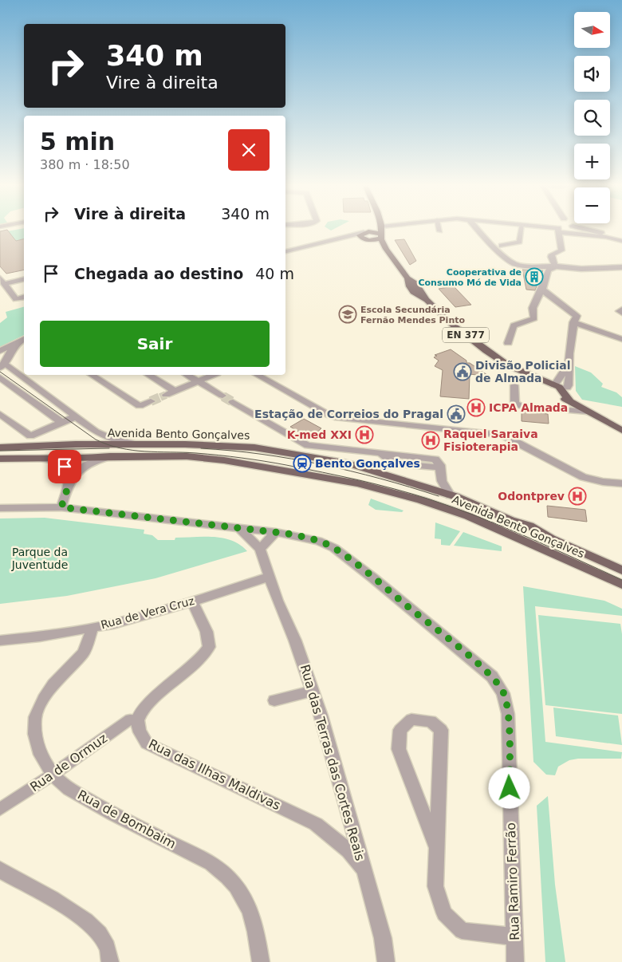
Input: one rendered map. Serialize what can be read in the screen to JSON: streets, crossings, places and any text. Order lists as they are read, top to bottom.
{
  "streets": {
    "main road": ["EN 377", "Avenida Bento Gonçalves"],
    "street": [
      "Rua de Vera Cruz",
      "Rua de Ormuz",
      "Rua das Terras das Cortes Reais",
      "Rua das Ilhas Maldivas",
      "Rua de Bombaim",
      "Rua Ramiro Ferrão"
    ]
  },
  "crossings": [
    ["Rua de Vera Cruz", "Rua das Terras das Cortes Reais"],
    ["Rua de Vera Cruz", "Rua de Bombaim"],
    ["Rua de Ormuz", "Rua das Ilhas Maldivas"],
    ["Rua de Ormuz", "Rua de Bombaim"],
    ["Rua das Terras das Cortes Reais", "Rua das Ilhas Maldivas"],
    ["Rua das Terras das Cortes Reais", "Rua Ramiro Ferrão"]
  ],
  "parks": ["Parque da Juventude"],
  "places": {
    "building": ["Cooperativa de Consumo Mó de Vida"],
    "school or university": ["Escola Secundária Fernão Mendes Pinto"],
    "public building": ["Divisão Policial de Almada", "Estação de Correios do Pragal"],
    "hospital": [
      "ICPA Almada",
      "K-med XXI",
      "Raquel Saraiva Fisioterapia",
      "Odontprev"
    ],
    "station": ["Bento Gonçalves"]
  },
  "north": "right",
  "page": {
    "map_buttons": ["+", "−"],
    "turn": ["340 m", "Vire à direita"],
    "heading": ["5 min", "380 m · 18:50"],
    "list": [
      {
        "name": "Vire à direita",
        "value": "340 m"
      },
      {
        "name": "Chegada ao destino",
        "value": "40 m"
      }
    ],
    "buttons": "Sair"
  }
}
